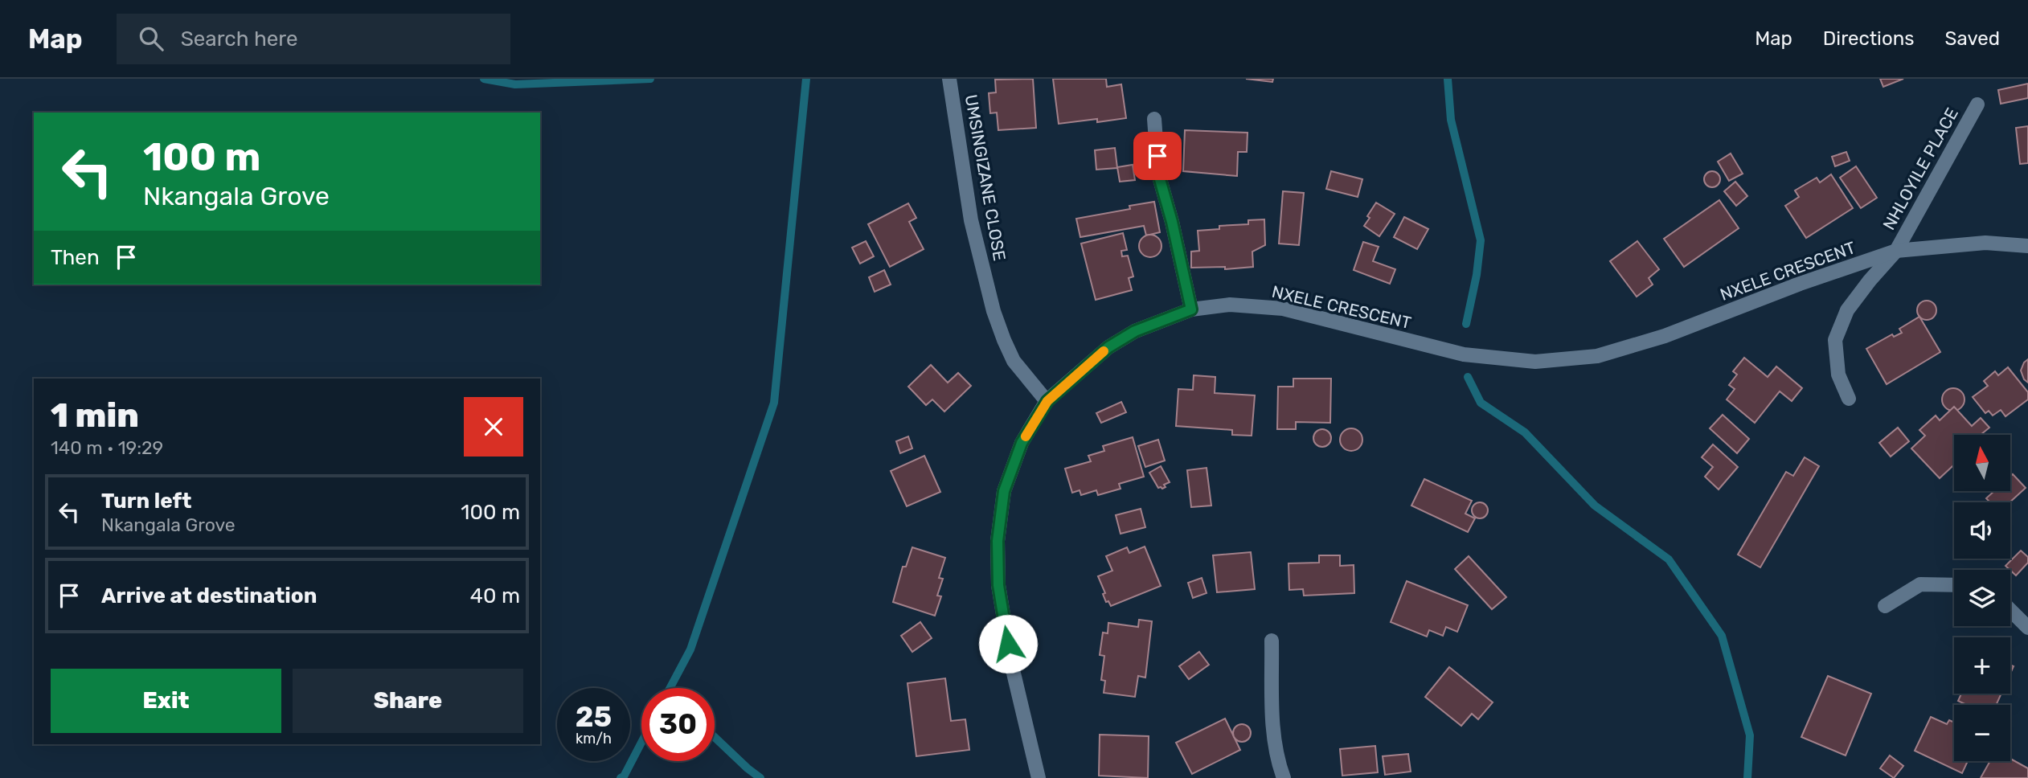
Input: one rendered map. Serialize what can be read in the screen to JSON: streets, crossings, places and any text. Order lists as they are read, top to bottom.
{
  "streets": {
    "street": ["NHLOYILE PLACE", "UMSINGIZANE CLOSE", "NXELE CRESCENT"]
  },
  "crossings": [
    ["NHLOYILE PLACE", "NXELE CRESCENT"],
    ["UMSINGIZANE CLOSE", "NXELE CRESCENT"]
  ],
  "north": "top",
  "page": {
    "header": "Map",
    "search": "Search here",
    "nav": ["Map", "Directions", "Saved"],
    "turn": ["100 m", "Nkangala Grove"],
    "then": "Then",
    "heading": ["1 min", "140 m · 19:29"],
    "map_buttons": ["+", "−"],
    "list": [
      {
        "name": "Turn left",
        "note": "Nkangala Grove",
        "value": "100 m"
      },
      {
        "name": "Arrive at destination",
        "value": "40 m"
      }
    ],
    "buttons": ["Exit", "Share"],
    "speed": "25 km/h",
    "limit": "30"
  }
}
